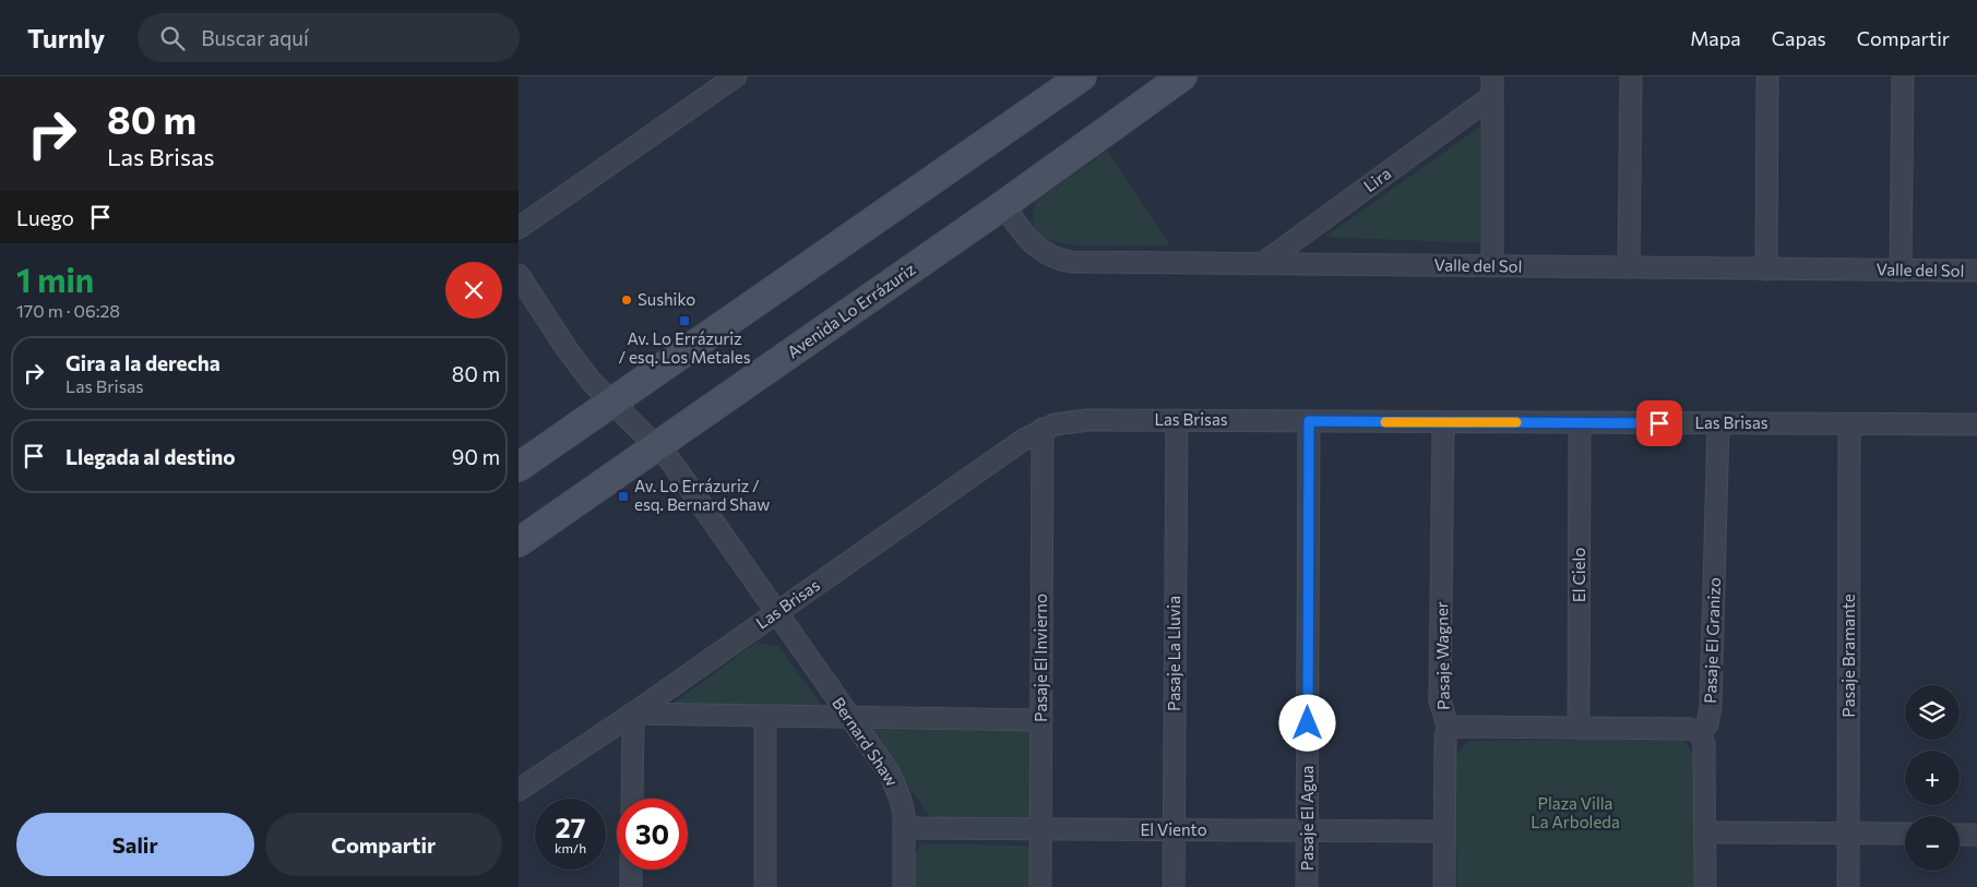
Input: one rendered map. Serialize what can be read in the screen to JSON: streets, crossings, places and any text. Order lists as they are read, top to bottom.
{
  "streets": {
    "main road": ["Avenida Lo Errázuriz"],
    "street": [
      "Lira",
      "Valle del Sol",
      "Las Brisas",
      "El Cielo",
      "Pasaje El Granizo",
      "Pasaje La Lluvia",
      "Pasaje Wagner",
      "Pasaje Bramante",
      "Pasaje El Invierno",
      "Bernard Shaw",
      "Pasaje El Agua",
      "El Viento"
    ]
  },
  "crossings": [
    ["Lira", "Valle del Sol"],
    ["Valle del Sol", "Avenida Lo Errázuriz"],
    ["Avenida Lo Errázuriz", "Bernard Shaw"],
    ["Las Brisas", "El Cielo"],
    ["Las Brisas", "Pasaje El Granizo"],
    ["Las Brisas", "Pasaje La Lluvia"],
    ["Las Brisas", "Pasaje Wagner"],
    ["Las Brisas", "Pasaje Bramante"],
    ["Las Brisas", "Pasaje El Invierno"],
    ["Las Brisas", "Bernard Shaw"],
    ["Las Brisas", "Pasaje El Agua"],
    ["Pasaje La Lluvia", "El Viento"],
    ["Pasaje Wagner", "El Viento"],
    ["Pasaje El Invierno", "El Viento"],
    ["Bernard Shaw", "El Viento"],
    ["Pasaje El Agua", "El Viento"]
  ],
  "parks": ["Plaza Villa La Arboleda"],
  "places": {
    "other": ["Sushiko"],
    "transit": ["Av. Lo Errázuriz / esq. Los Metales", "Av. Lo Errázuriz / esq. Bernard Shaw"]
  },
  "page": {
    "header": "Turnly",
    "search": "Buscar aquí",
    "nav": ["Mapa", "Capas", "Compartir"],
    "turn": ["80 m", "Las Brisas"],
    "then": "Luego",
    "heading": ["1 min", "170 m · 06:28"],
    "list": [
      {
        "name": "Gira a la derecha",
        "note": "Las Brisas",
        "value": "80 m"
      },
      {
        "name": "Llegada al destino",
        "value": "90 m"
      }
    ],
    "map_buttons": ["+", "−"],
    "speed": "27 km/h",
    "limit": "30",
    "buttons": ["Salir", "Compartir"]
  }
}
